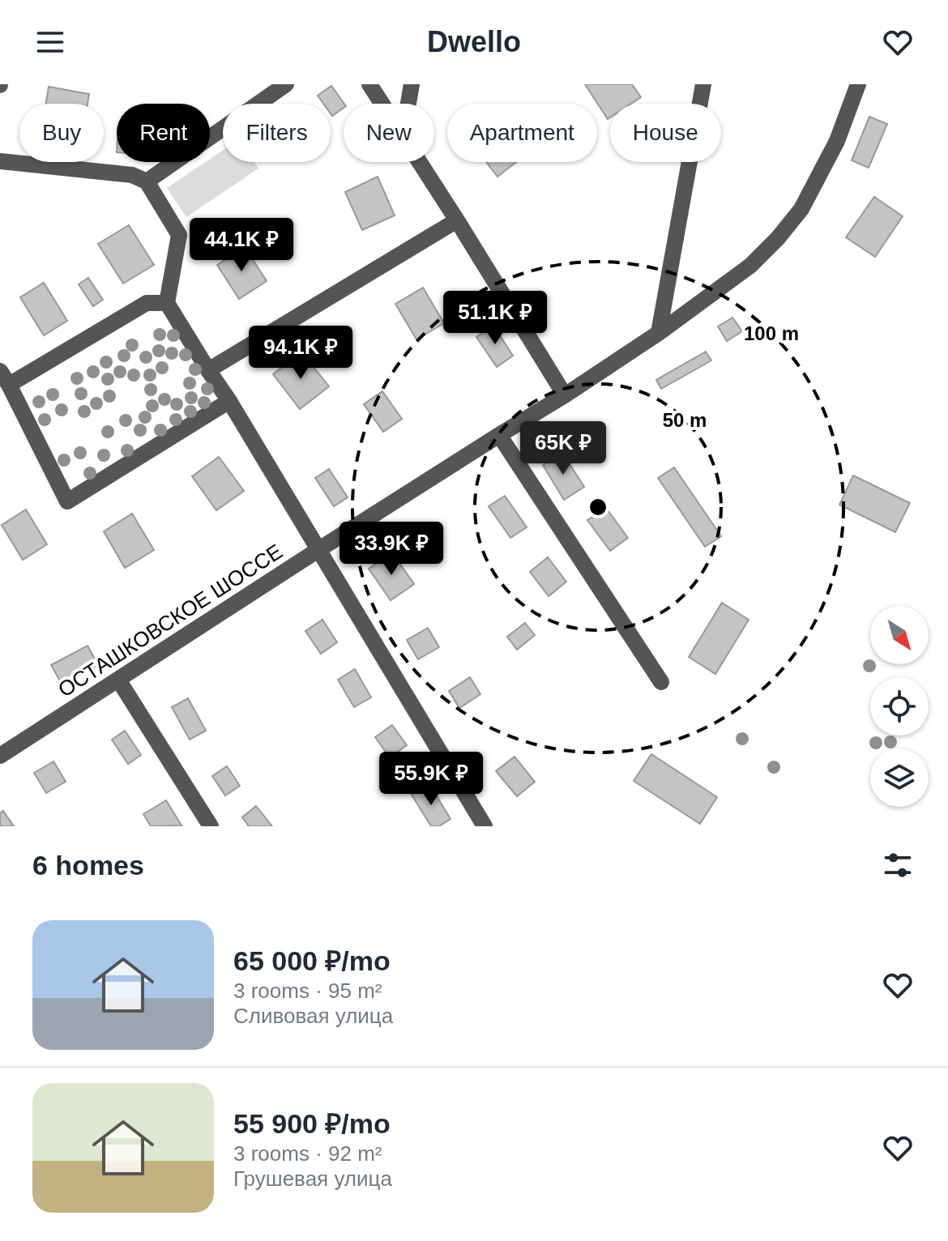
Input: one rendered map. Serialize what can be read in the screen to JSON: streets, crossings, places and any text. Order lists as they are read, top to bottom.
{
  "streets": {
    "street": ["ОСТАШКОВСКОЕ ШОССЕ"]
  },
  "north": "bottom right",
  "page": {
    "header": "Dwello",
    "chip": [
      "Buy",
      "Rent",
      "Filters",
      "New",
      "Apartment",
      "House"
    ],
    "price": [
      "44.1K ₽",
      "51.1K ₽",
      "94.1K ₽",
      "65K ₽",
      "33.9K ₽",
      "55.9K ₽"
    ],
    "heading": "6 homes",
    "list": [
      {
        "name": "65 000 ₽/mo",
        "note": "3 rooms · 95 m² · Сливовая улица"
      },
      {
        "name": "55 900 ₽/mo",
        "note": "3 rooms · 92 m² · Грушевая улица"
      }
    ]
  },
  "rings": ["100 m", "50 m"]
}
